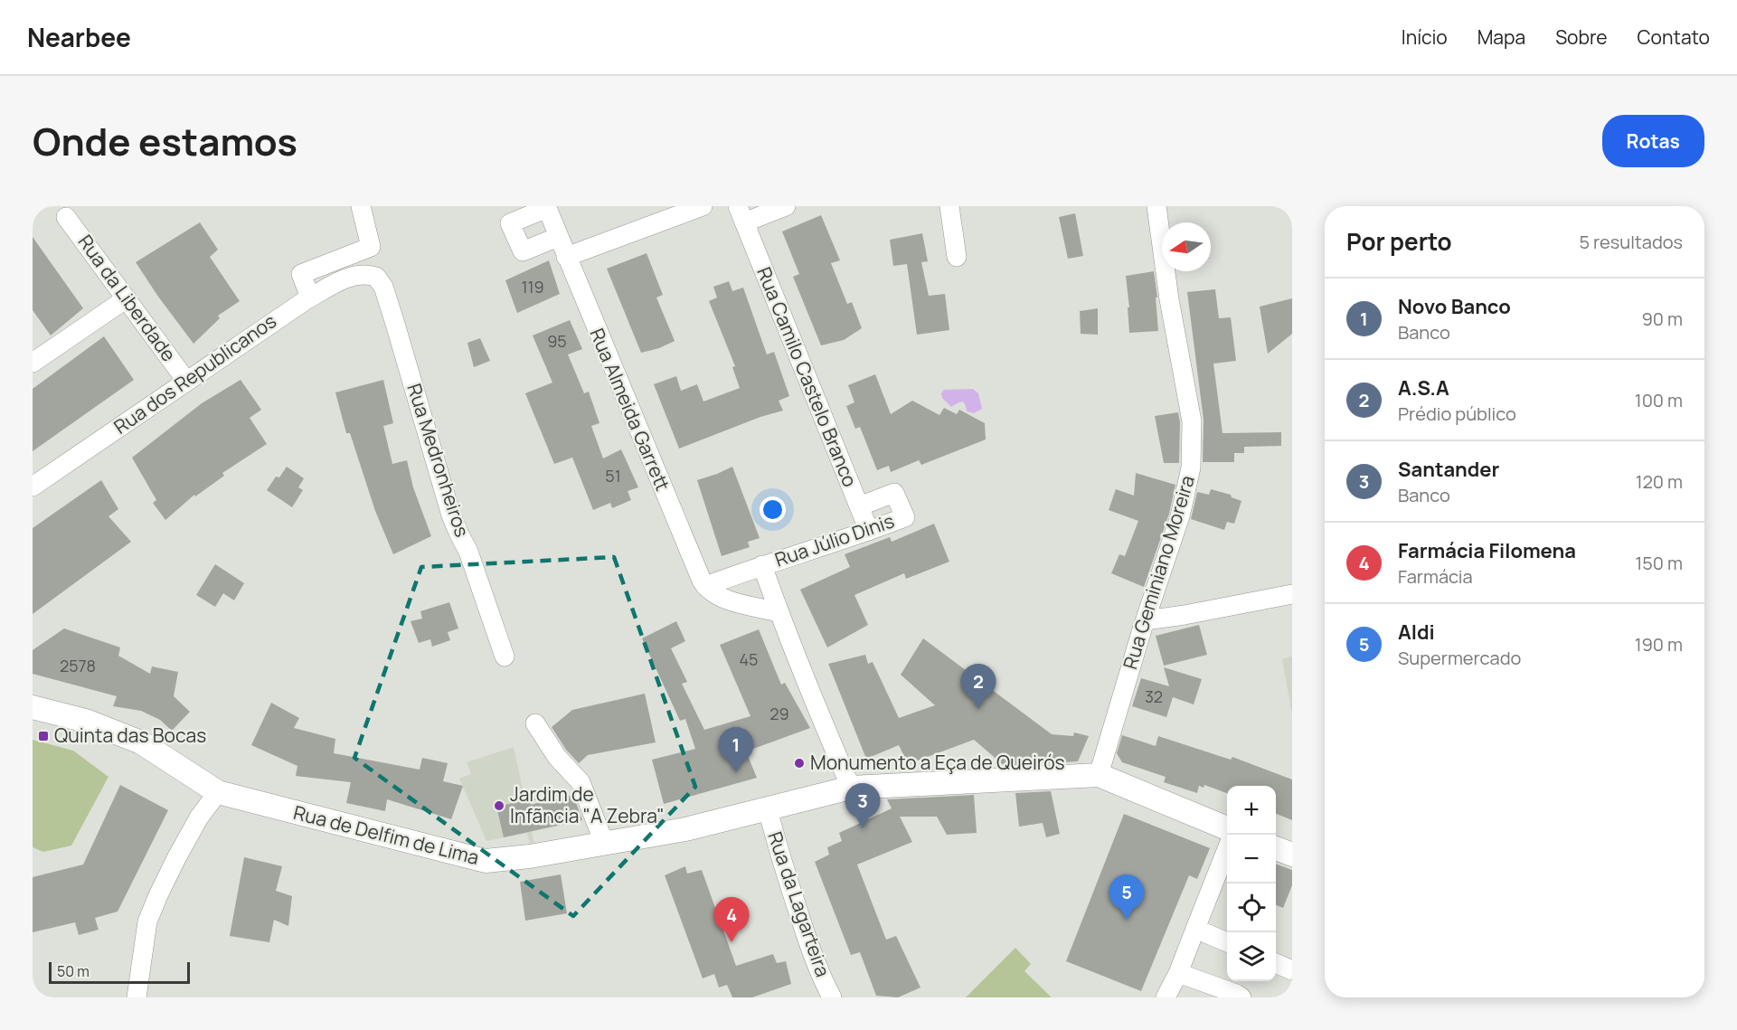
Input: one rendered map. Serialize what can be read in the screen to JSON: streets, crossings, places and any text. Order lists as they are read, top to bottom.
{
  "streets": {
    "main road": ["Rua de Delfim de Lima"],
    "street": [
      "Rua da Liberdade",
      "Rua dos Republicanos",
      "Rua Camilo Castelo Branco",
      "Rua Almeida Garrett",
      "Rua Medronheiros",
      "Rua Júlio Dinis",
      "Rua Geminiano Moreira",
      "Rua da Lagarteira"
    ]
  },
  "crossings": [
    ["Rua da Liberdade", "Rua dos Republicanos"],
    ["Rua dos Republicanos", "Rua Medronheiros"],
    ["Rua Camilo Castelo Branco", "Rua Júlio Dinis"],
    ["Rua Almeida Garrett", "Rua Júlio Dinis"],
    ["Rua Geminiano Moreira", "Rua de Delfim de Lima"],
    ["Rua de Delfim de Lima", "Rua da Lagarteira"]
  ],
  "places": {
    "transit": ["Quinta das Bocas"],
    "other": ["Monumento a Eça de Queirós", "Jardim de Infãncia \"A Zebra\""]
  },
  "house_numbers": [
    "119",
    "95",
    "51",
    "45",
    "2578",
    "32",
    "29"
  ],
  "scale_bar": "50 m",
  "north": "left",
  "page": {
    "header": "Nearbee",
    "nav": [
      "Início",
      "Mapa",
      "Sobre",
      "Contato"
    ],
    "title": "Onde estamos",
    "buttons": "Rotas",
    "heading": ["Por perto", "5 resultados"],
    "list": [
      {
        "mark": "1",
        "name": "Novo Banco",
        "note": "Banco",
        "value": "90 m"
      },
      {
        "mark": "2",
        "name": "A.S.A",
        "note": "Prédio público",
        "value": "100 m"
      },
      {
        "mark": "3",
        "name": "Santander",
        "note": "Banco",
        "value": "120 m"
      },
      {
        "mark": "4",
        "name": "Farmácia Filomena",
        "note": "Farmácia",
        "value": "150 m"
      },
      {
        "mark": "5",
        "name": "Aldi",
        "note": "Supermercado",
        "value": "190 m"
      }
    ],
    "pins": [
      "2",
      "1",
      "3",
      "5",
      "4"
    ],
    "map_buttons": ["+", "−"],
    "scale": "50 m"
  }
}
